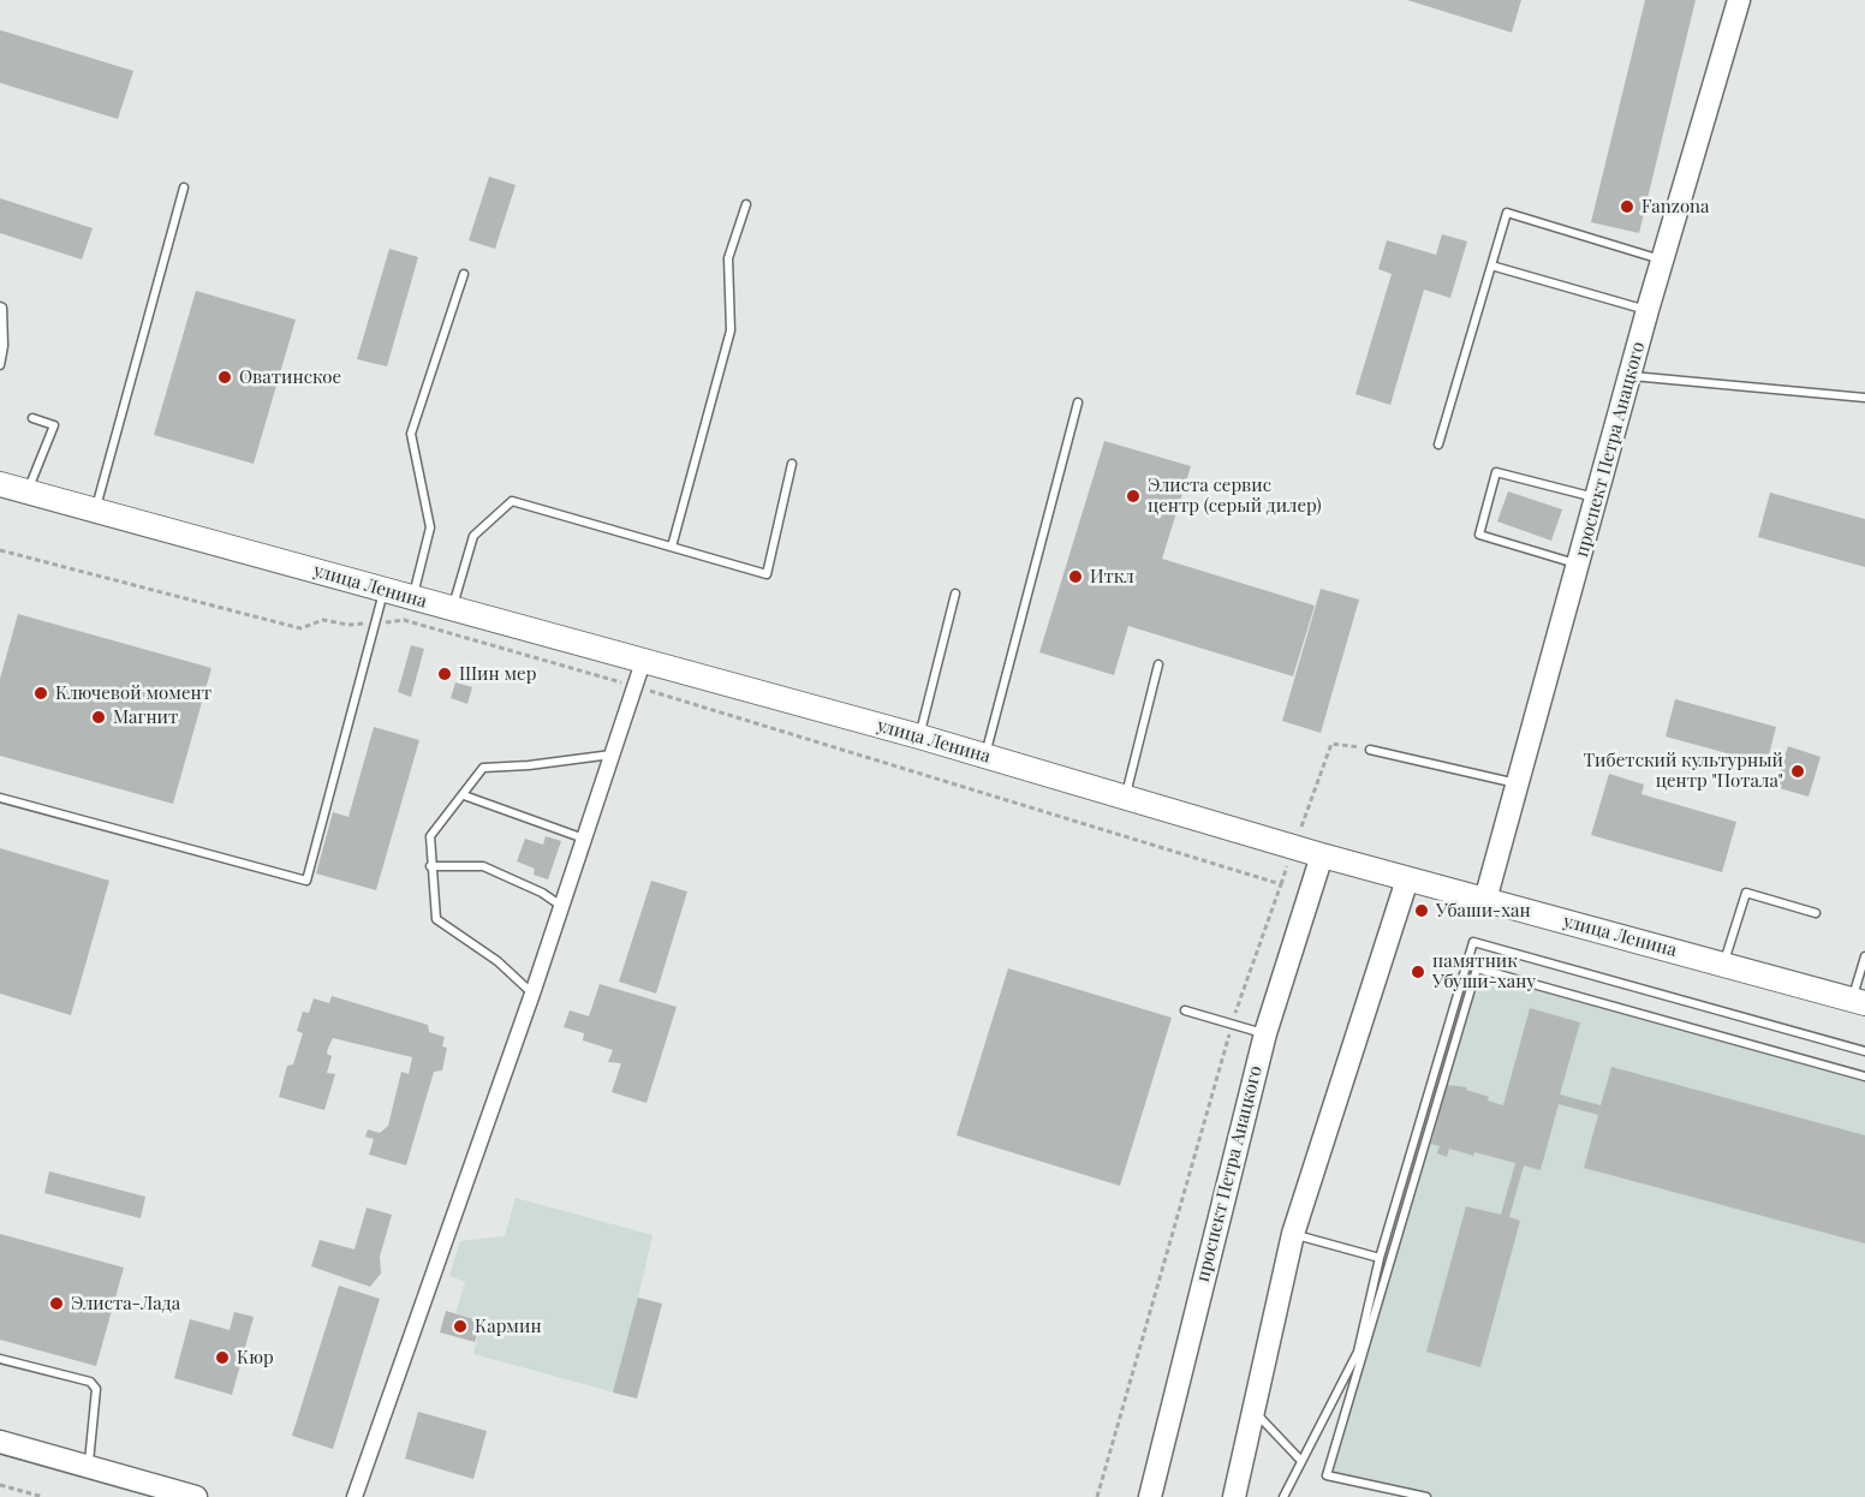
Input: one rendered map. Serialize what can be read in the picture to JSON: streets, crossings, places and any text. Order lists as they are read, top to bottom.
{
  "streets": {
    "main road": ["проспект Петра Анацкого", "улица Ленина"]
  },
  "crossings": [
    ["проспект Петра Анацкого", "улица Ленина"]
  ],
  "places": [
    "Fanzona",
    "Оватинское",
    "Элиста сервис центр (серый дилер)",
    "Иткл",
    "Шин мер",
    "Ключевой момент",
    "Магнит",
    "Тибетский культурный центр \"Потала\"",
    "Убаши-хан",
    "памятник Убуши-хану",
    "Элиста-Лада",
    "Кармин",
    "Кюр"
  ]
}
